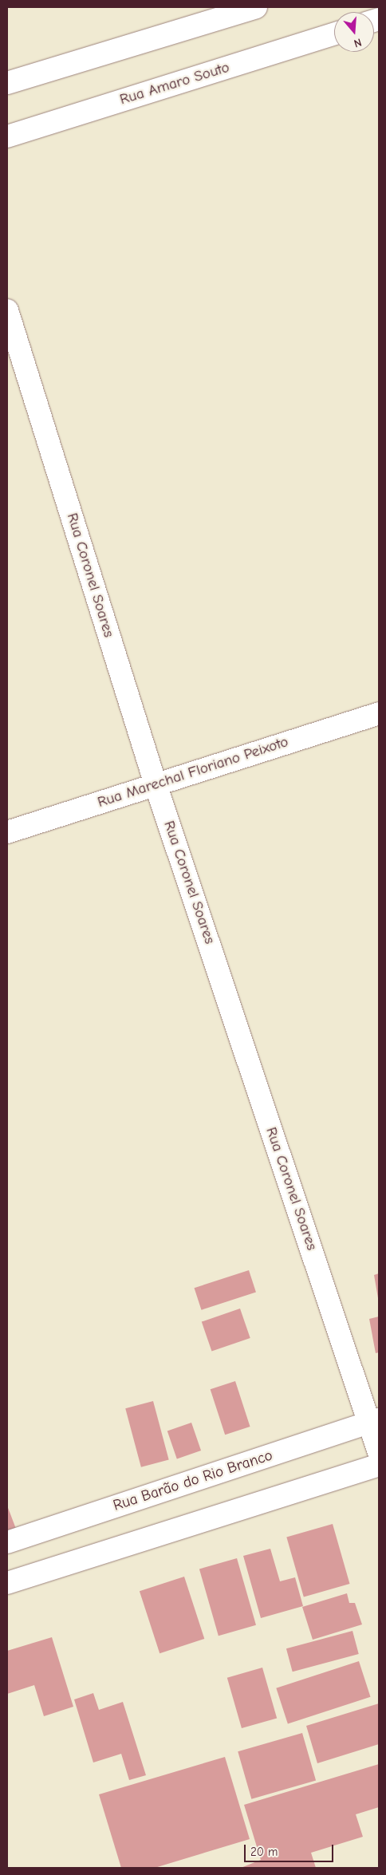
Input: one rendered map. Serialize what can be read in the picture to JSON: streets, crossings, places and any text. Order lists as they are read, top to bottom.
{
  "streets": {
    "street": [
      "Rua Amaro Souto",
      "Rua Coronel Soares",
      "Rua Marechal Floriano Peixoto",
      "Rua Barão do Rio Branco"
    ]
  },
  "crossings": [
    ["Rua Coronel Soares", "Rua Marechal Floriano Peixoto"],
    ["Rua Coronel Soares", "Rua Barão do Rio Branco"]
  ],
  "scale_bar": "20 m",
  "north": "bottom"
}
